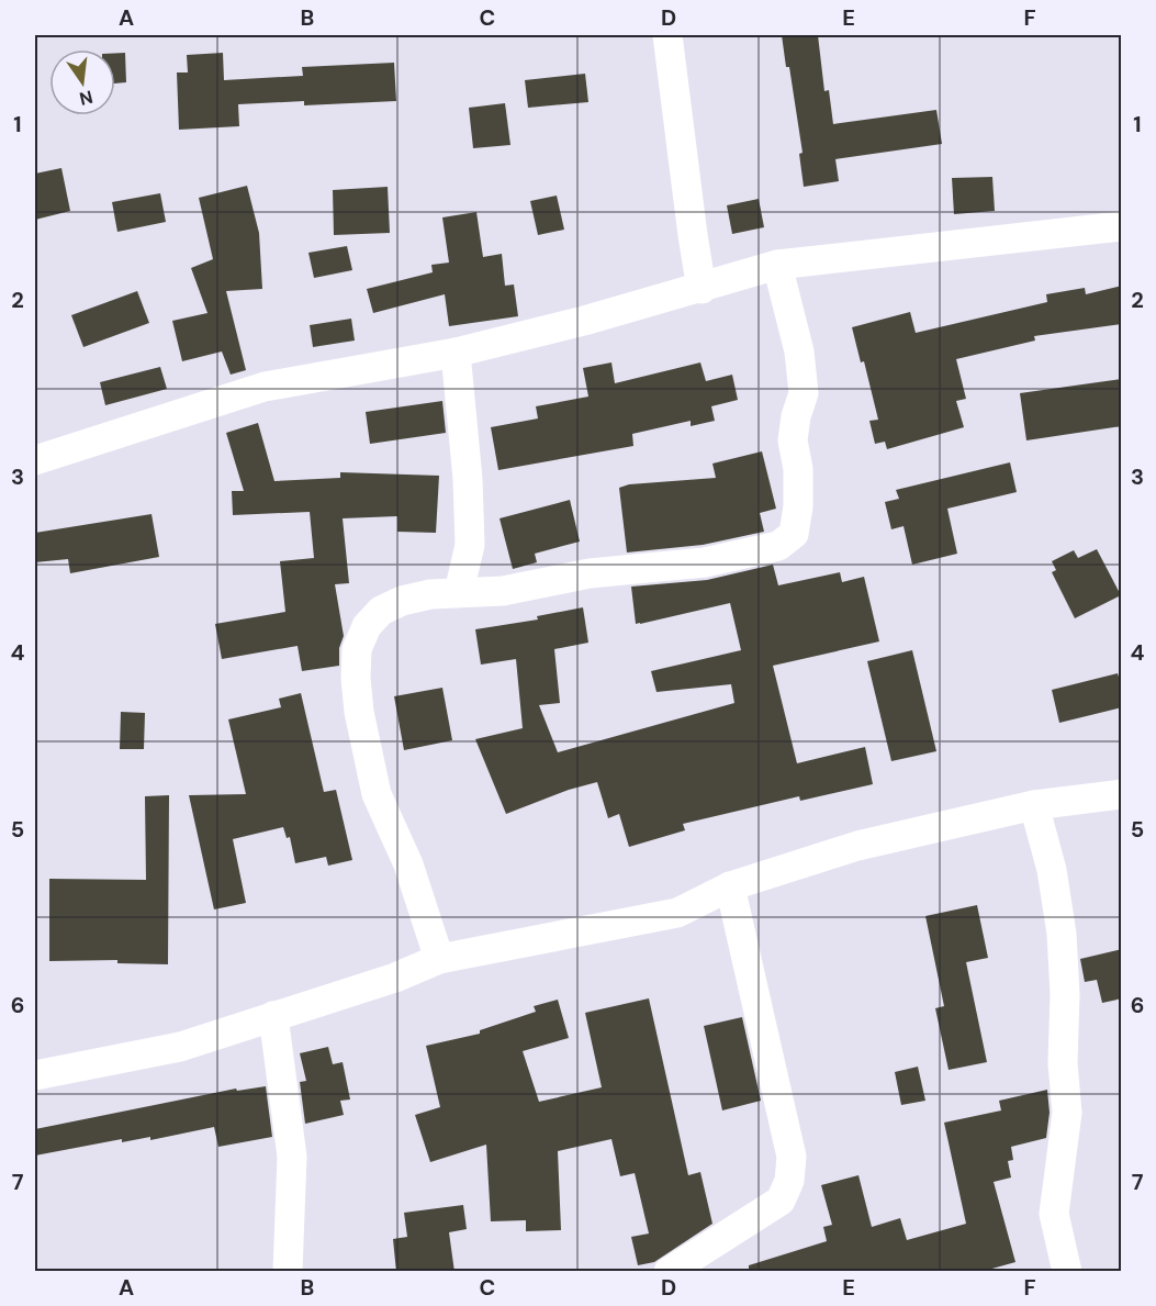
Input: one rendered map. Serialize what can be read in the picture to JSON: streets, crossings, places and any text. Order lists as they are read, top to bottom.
{
  "north": "bottom",
  "grid": {
    "columns": [
      "A",
      "B",
      "C",
      "D",
      "E",
      "F"
    ],
    "rows": [
      "1",
      "2",
      "3",
      "4",
      "5",
      "6",
      "7"
    ]
  }
}
